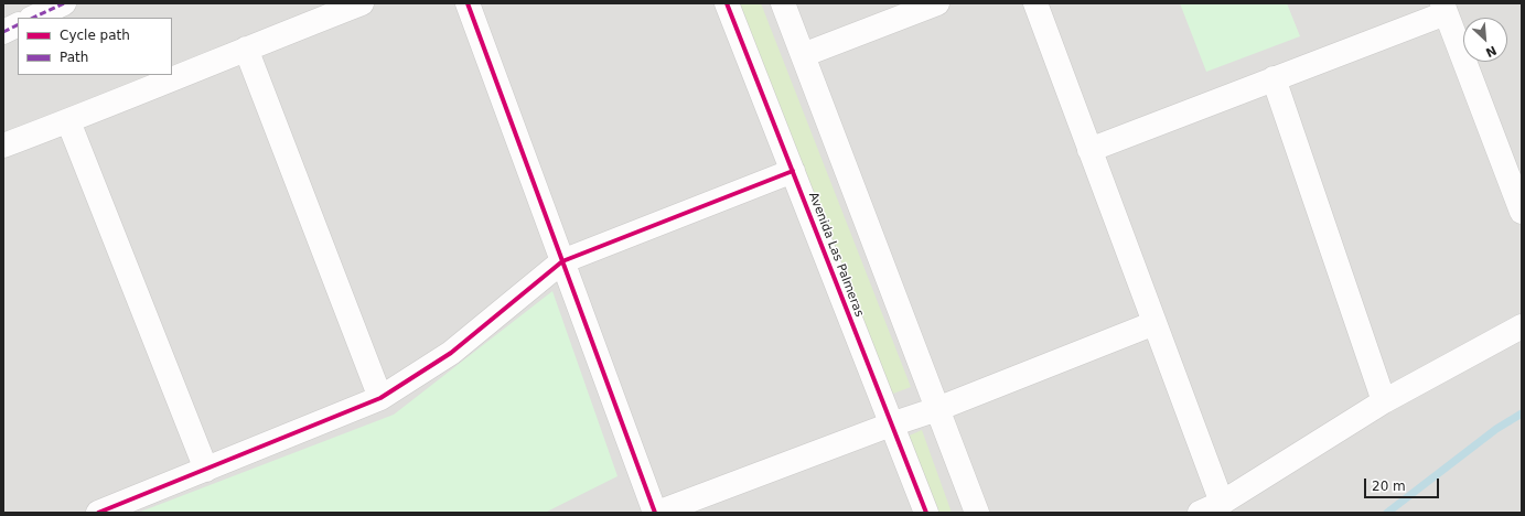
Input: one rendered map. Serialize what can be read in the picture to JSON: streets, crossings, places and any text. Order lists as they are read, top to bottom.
{
  "streets": {
    "street": ["Avenida Las Palmeras"]
  },
  "legend": ["Cycle path", "Path"],
  "scale_bar": "20 m",
  "north": "bottom right"
}
